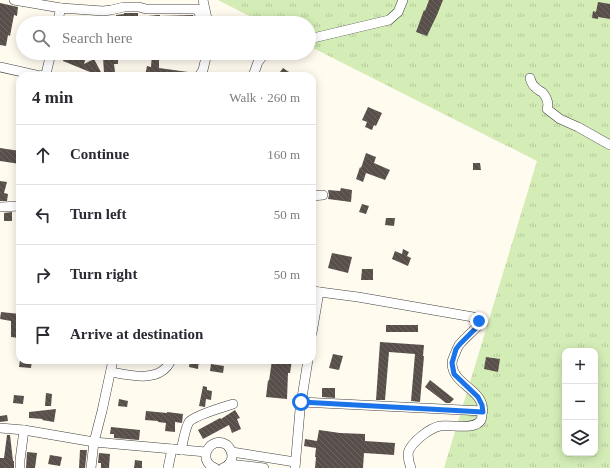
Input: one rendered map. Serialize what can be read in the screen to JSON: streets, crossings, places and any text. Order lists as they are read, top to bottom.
{
  "page": {
    "search": "Search here",
    "heading": ["4 min", "Walk · 260 m"],
    "list": [
      ["Continue", "160 m"],
      ["Turn left", "50 m"],
      ["Turn right", "50 m"],
      "Arrive at destination"
    ],
    "map_buttons": ["+", "−"]
  }
}
